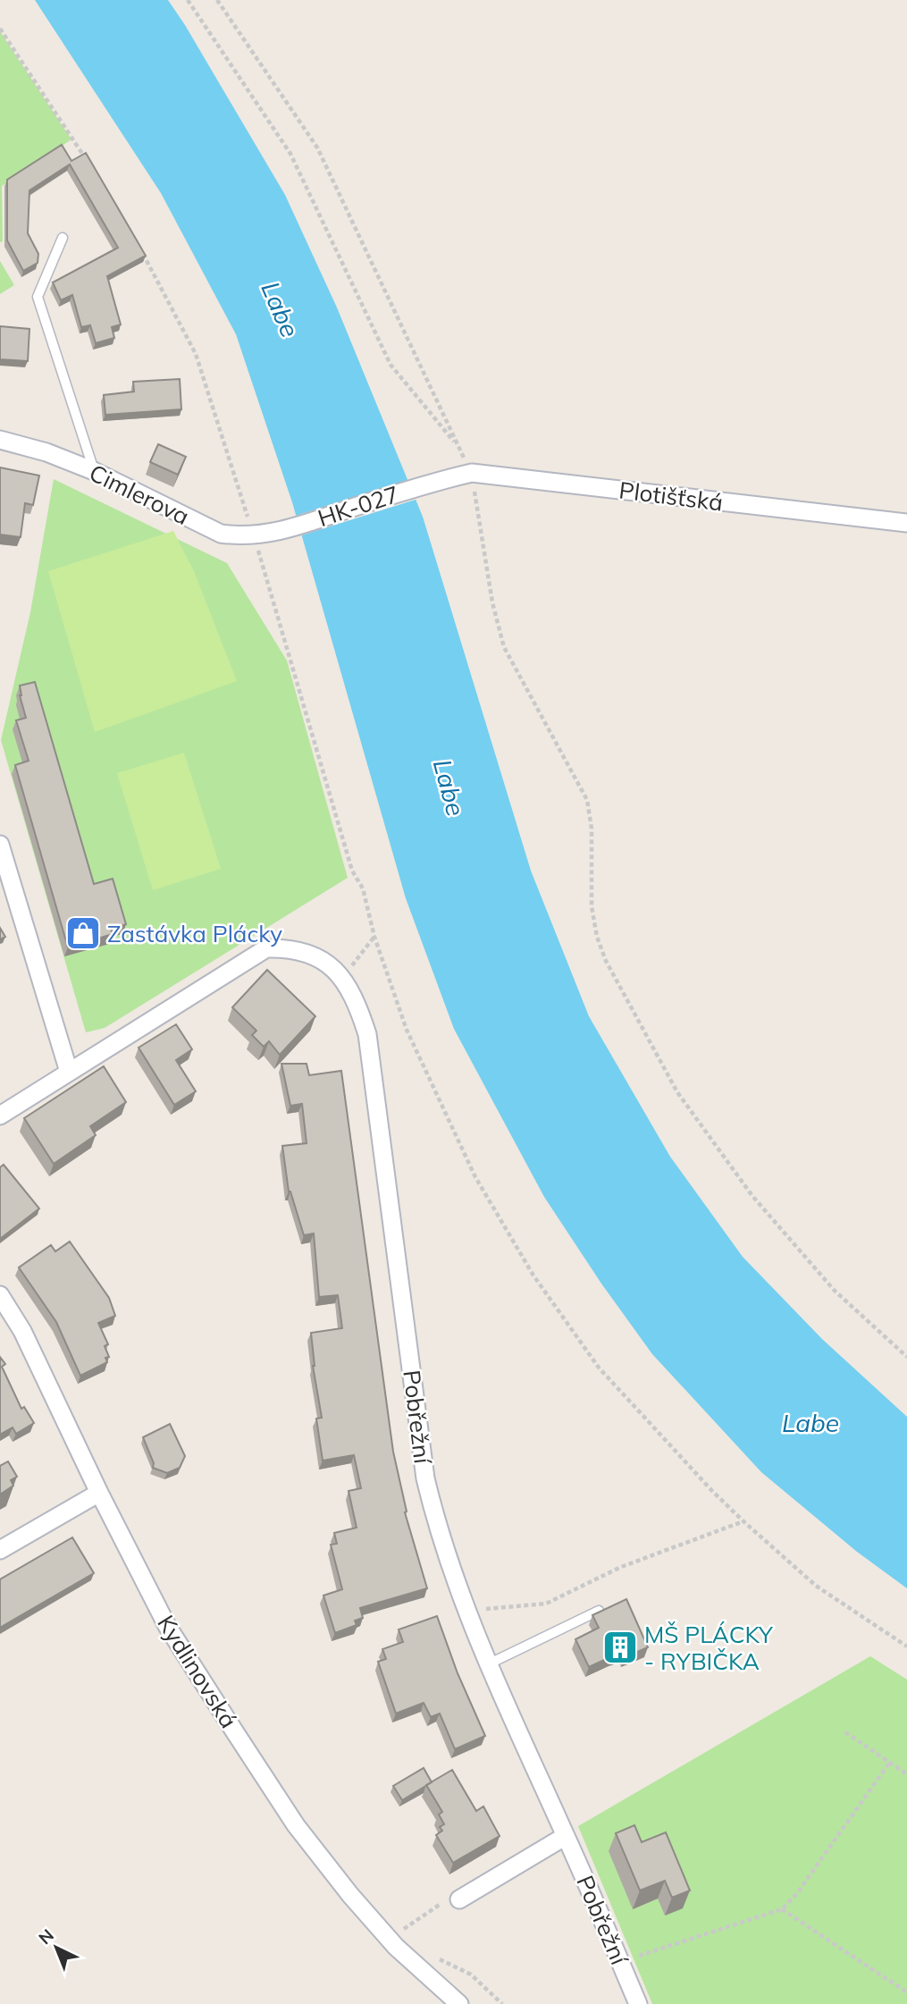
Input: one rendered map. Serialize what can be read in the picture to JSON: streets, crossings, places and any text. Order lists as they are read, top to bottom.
{
  "streets": {
    "street": [
      "Cimlerova",
      "Plotišťská",
      "HK-027",
      "Pobřežní",
      "Kydlinovská"
    ]
  },
  "crossings": [
    ["Cimlerova", "HK-027"],
    ["Plotišťská", "HK-027"]
  ],
  "water": ["Labe"],
  "places": {
    "shop": ["Zastávka Plácky"],
    "building": ["MŠ PLÁCKY - RYBIČKA"]
  },
  "north": "top left"
}
